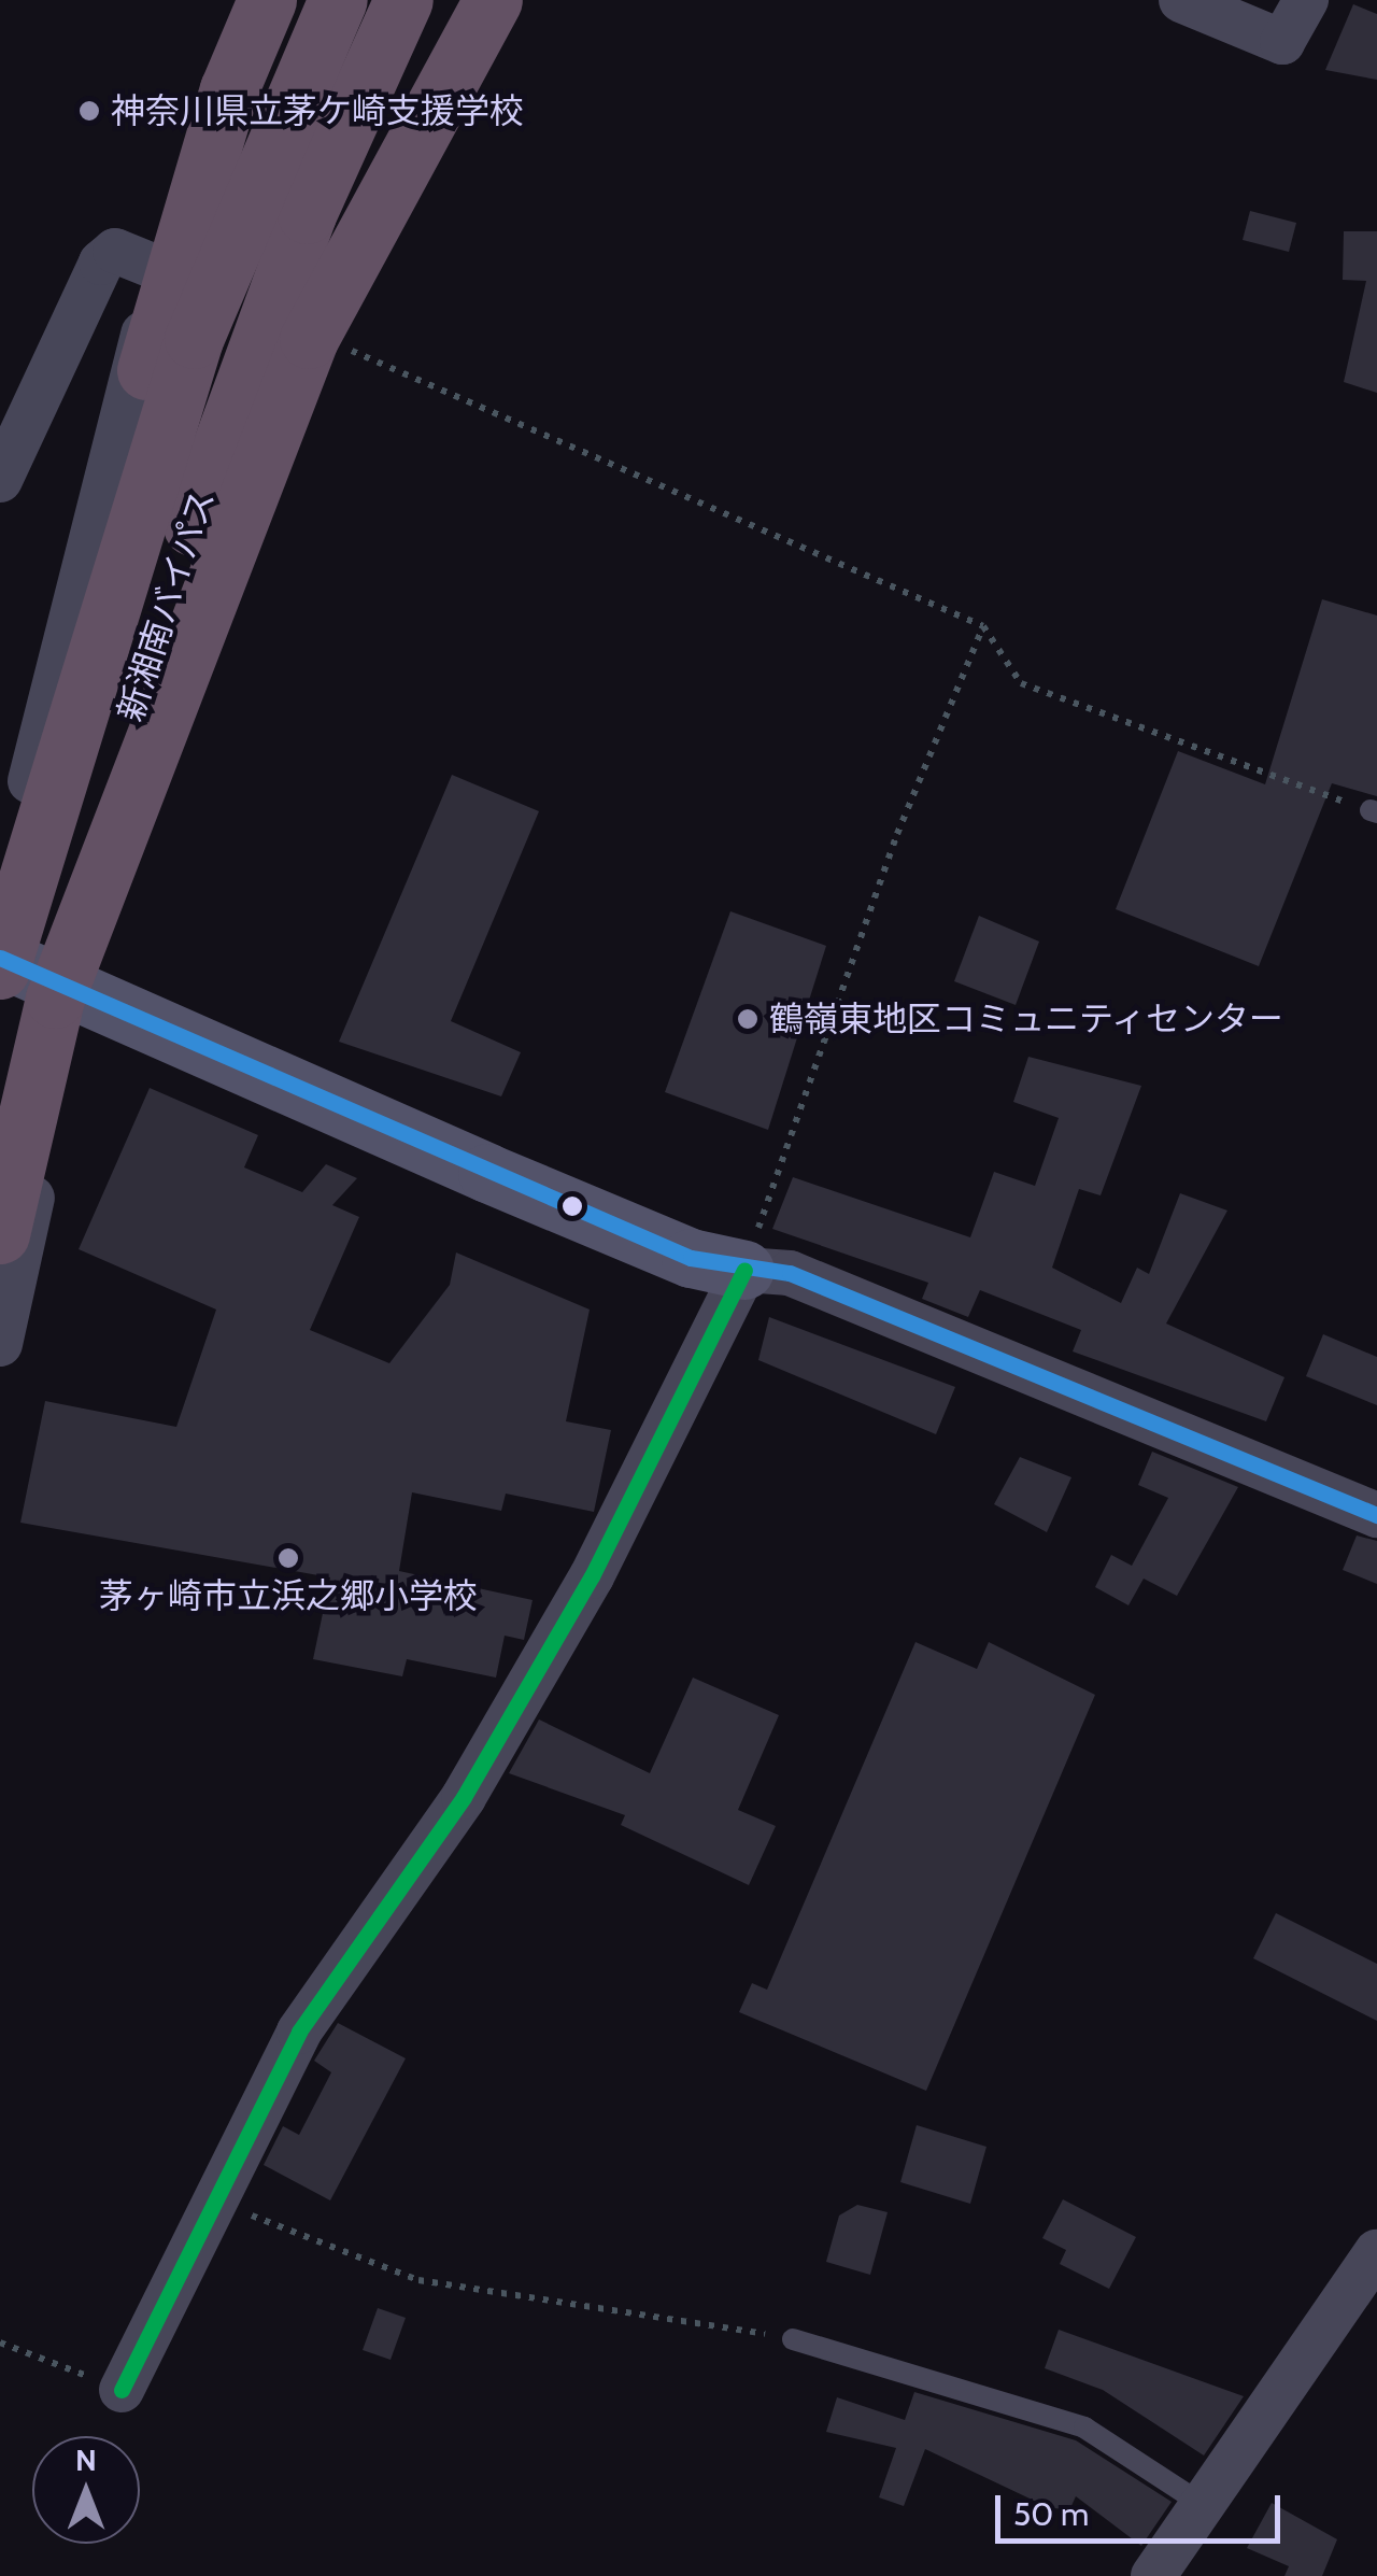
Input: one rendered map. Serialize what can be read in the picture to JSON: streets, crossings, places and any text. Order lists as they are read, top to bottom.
{
  "streets": {
    "highway": ["新湘南バイパス"]
  },
  "places": ["神奈川県立茅ケ崎支援学校", "鶴嶺東地区コミュニティセンター", "茅ヶ崎市立浜之郷小学校"],
  "scale_bar": "50 m",
  "north": "top"
}
